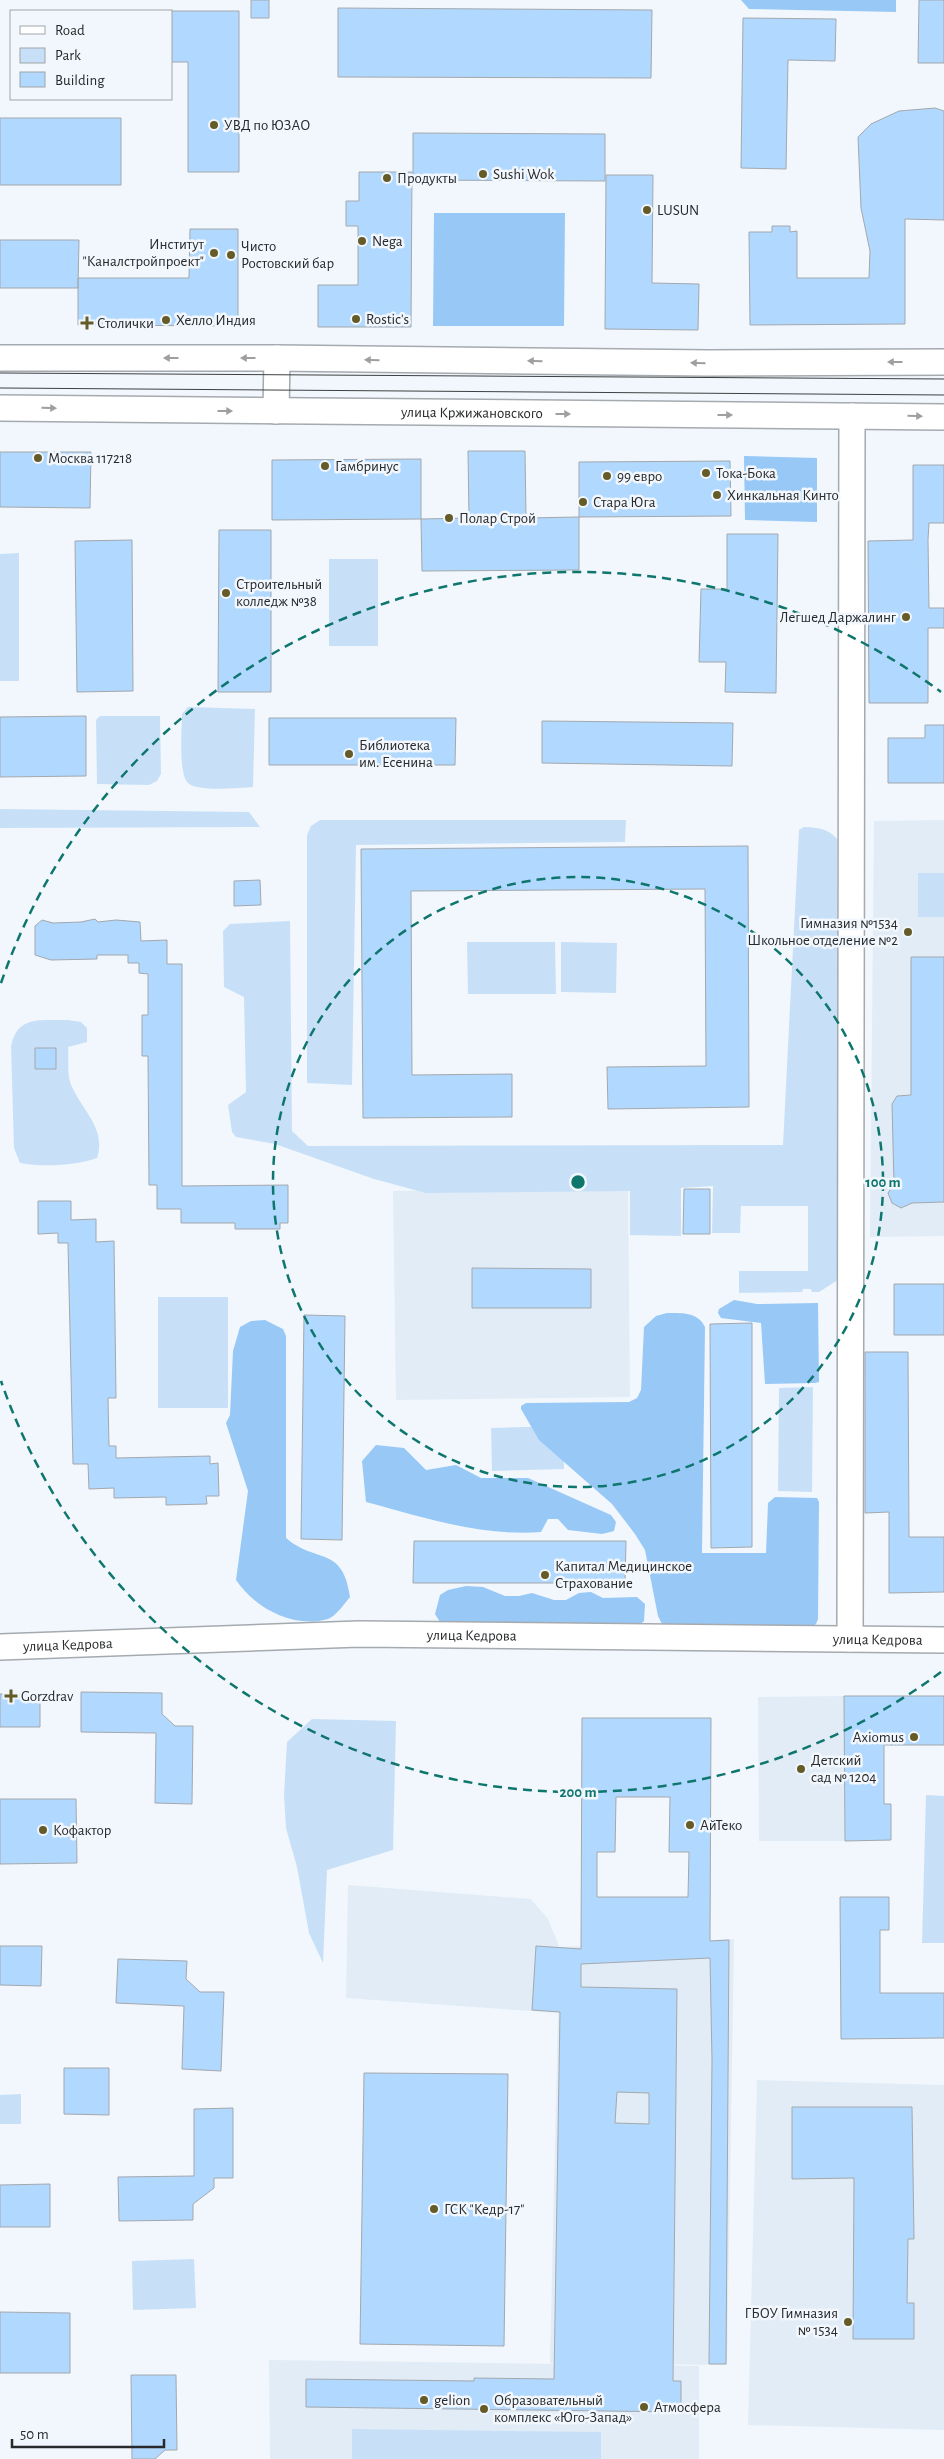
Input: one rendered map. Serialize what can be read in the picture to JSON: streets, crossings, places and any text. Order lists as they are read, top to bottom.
{
  "streets": {
    "street": ["улица Кржижановского", "улица Кедрова"]
  },
  "places": {
    "other": [
      "УВД по ЮЗАО",
      "Sushi Wok",
      "Продукты",
      "LUSUN",
      "Nega",
      "Институт \"Каналстройпроект\"",
      "Чисто Ростовский бар",
      "Rostic's",
      "Хелло Индия",
      "Москва 117218",
      "Гамбринус",
      "Тока-Бока",
      "99 евро",
      "Хинкальная Кинто",
      "Стара Юга",
      "Полар Строй",
      "Строительный колледж №38",
      "Легшед Даржалинг",
      "Библиотека им. Есенина",
      "Гимназия №1534 Школьное отделение №2",
      "Капитал Медицинское Страхование",
      "Axiomus",
      "Детский сад № 1204",
      "АйТеко",
      "Кофактор",
      "ГСК \"Кедр-17\"",
      "ГБОУ Гимназия № 1534",
      "gelion",
      "Атмосфера",
      "Образовательный комплекс «Юго-Запад»"
    ],
    "health": ["Столички", "Gorzdrav"]
  },
  "legend": ["Road", "Park", "Building"],
  "scale_bar": "50 m",
  "rings": ["100 m", "200 m"]
}
